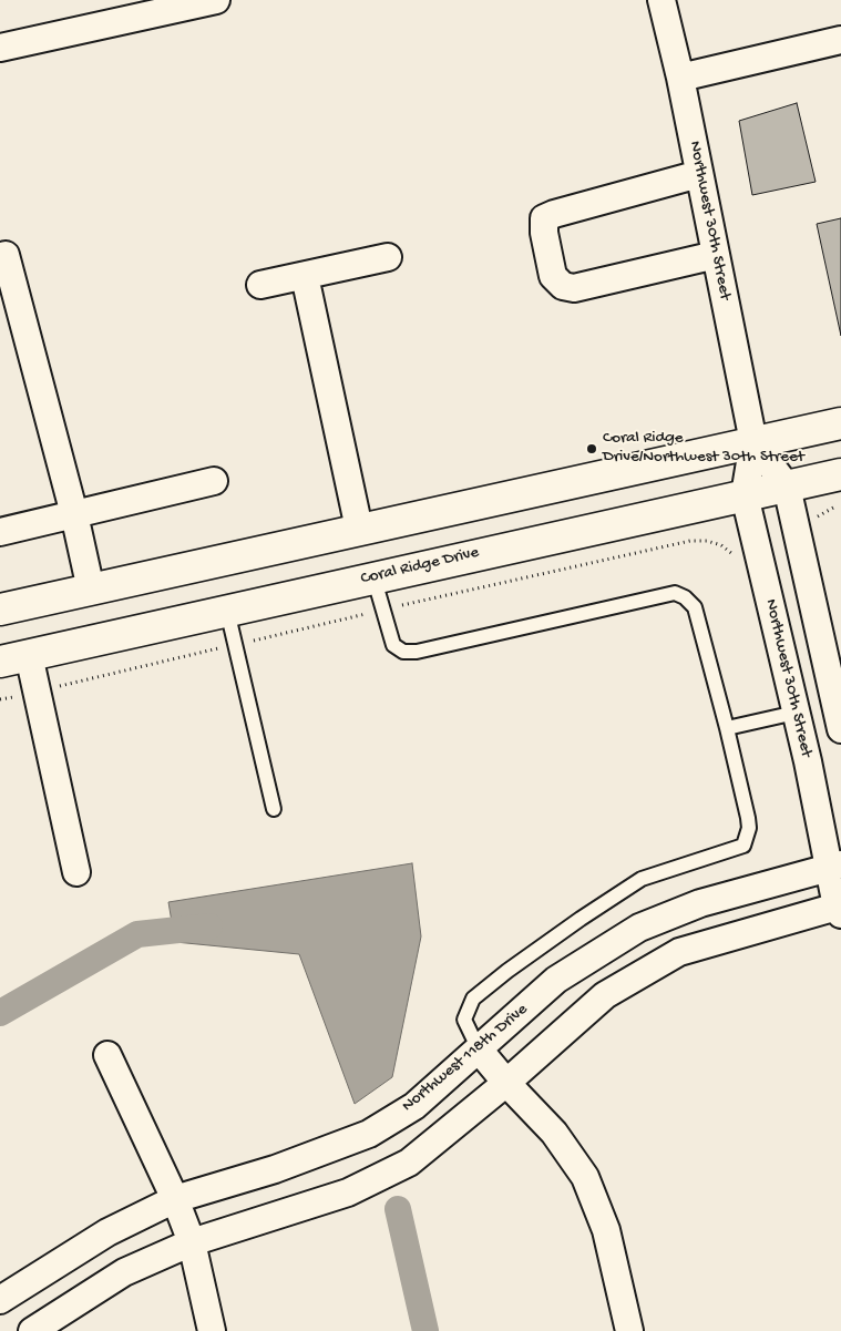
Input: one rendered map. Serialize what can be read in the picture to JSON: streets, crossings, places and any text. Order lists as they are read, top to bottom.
{
  "streets": {
    "main road": ["Coral Ridge Drive"],
    "street": ["Northwest 30th Street", "Northwest 118th Drive"]
  },
  "crossings": [
    ["Northwest 30th Street", "Coral Ridge Drive"],
    ["Northwest 30th Street", "Northwest 118th Drive"]
  ],
  "places": ["Coral Ridge Drive/Northwest 30th Street"]
}
